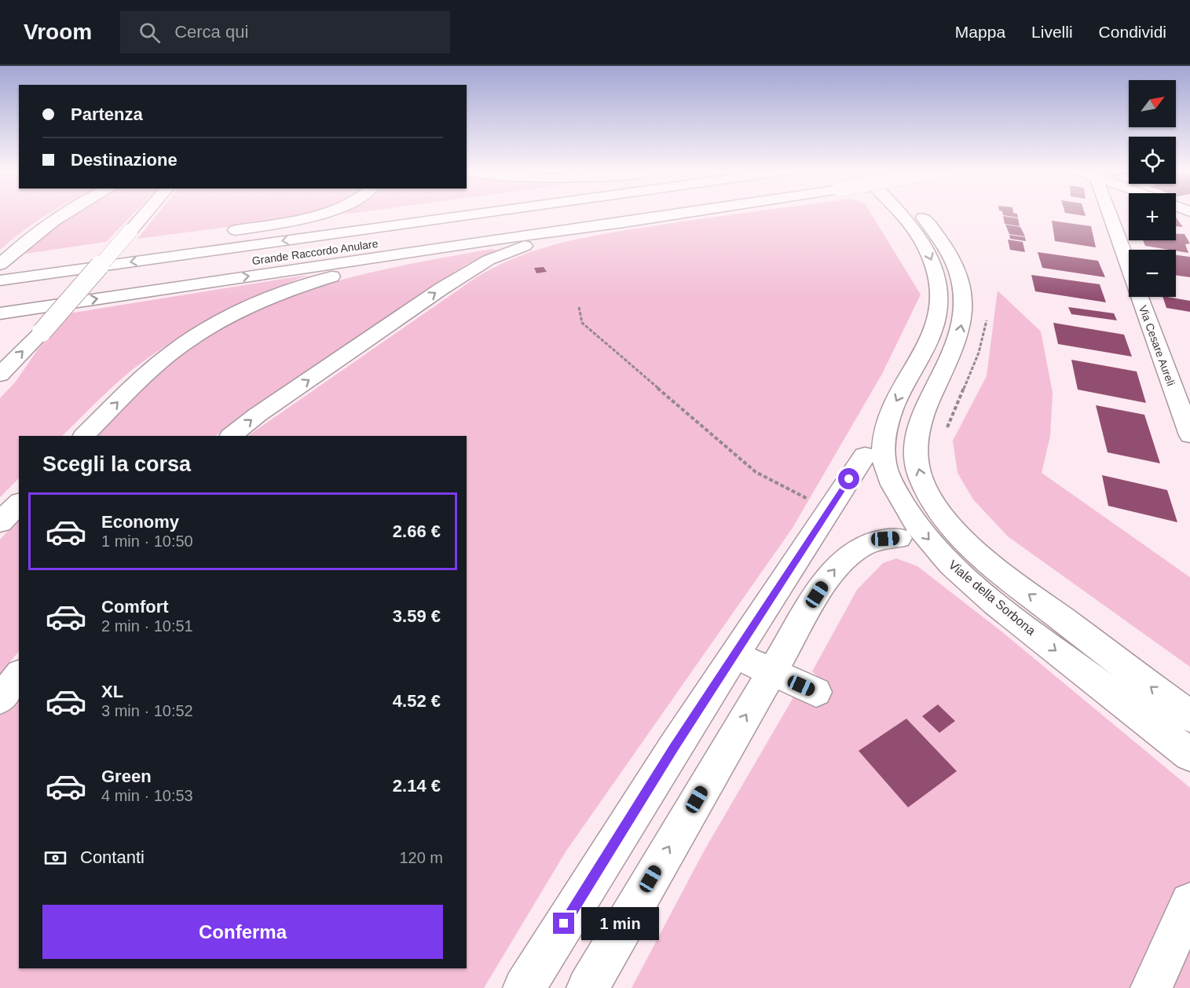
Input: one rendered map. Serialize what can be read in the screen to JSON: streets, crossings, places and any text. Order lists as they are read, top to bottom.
{
  "streets": {
    "main road": ["Grande Raccordo Anulare", "Via Cesare Aureli", "Viale della Sorbona"]
  },
  "north": "top right",
  "page": {
    "header": "Vroom",
    "search": "Cerca qui",
    "nav": ["Mappa", "Livelli", "Condividi"],
    "map_buttons": ["+", "−"],
    "banner": ["Partenza", "Destinazione"],
    "heading": "Scegli la corsa",
    "list": [
      {
        "name": "Economy",
        "note": "1 min · 10:50",
        "value": "2.66 €"
      },
      {
        "name": "Comfort",
        "note": "2 min · 10:51",
        "value": "3.59 €"
      },
      {
        "name": "XL",
        "note": "3 min · 10:52",
        "value": "4.52 €"
      },
      {
        "name": "Green",
        "note": "4 min · 10:53",
        "value": "2.14 €"
      }
    ],
    "pay": ["Contanti", "120 m"],
    "buttons": "Conferma",
    "bubble": "1 min"
  }
}
